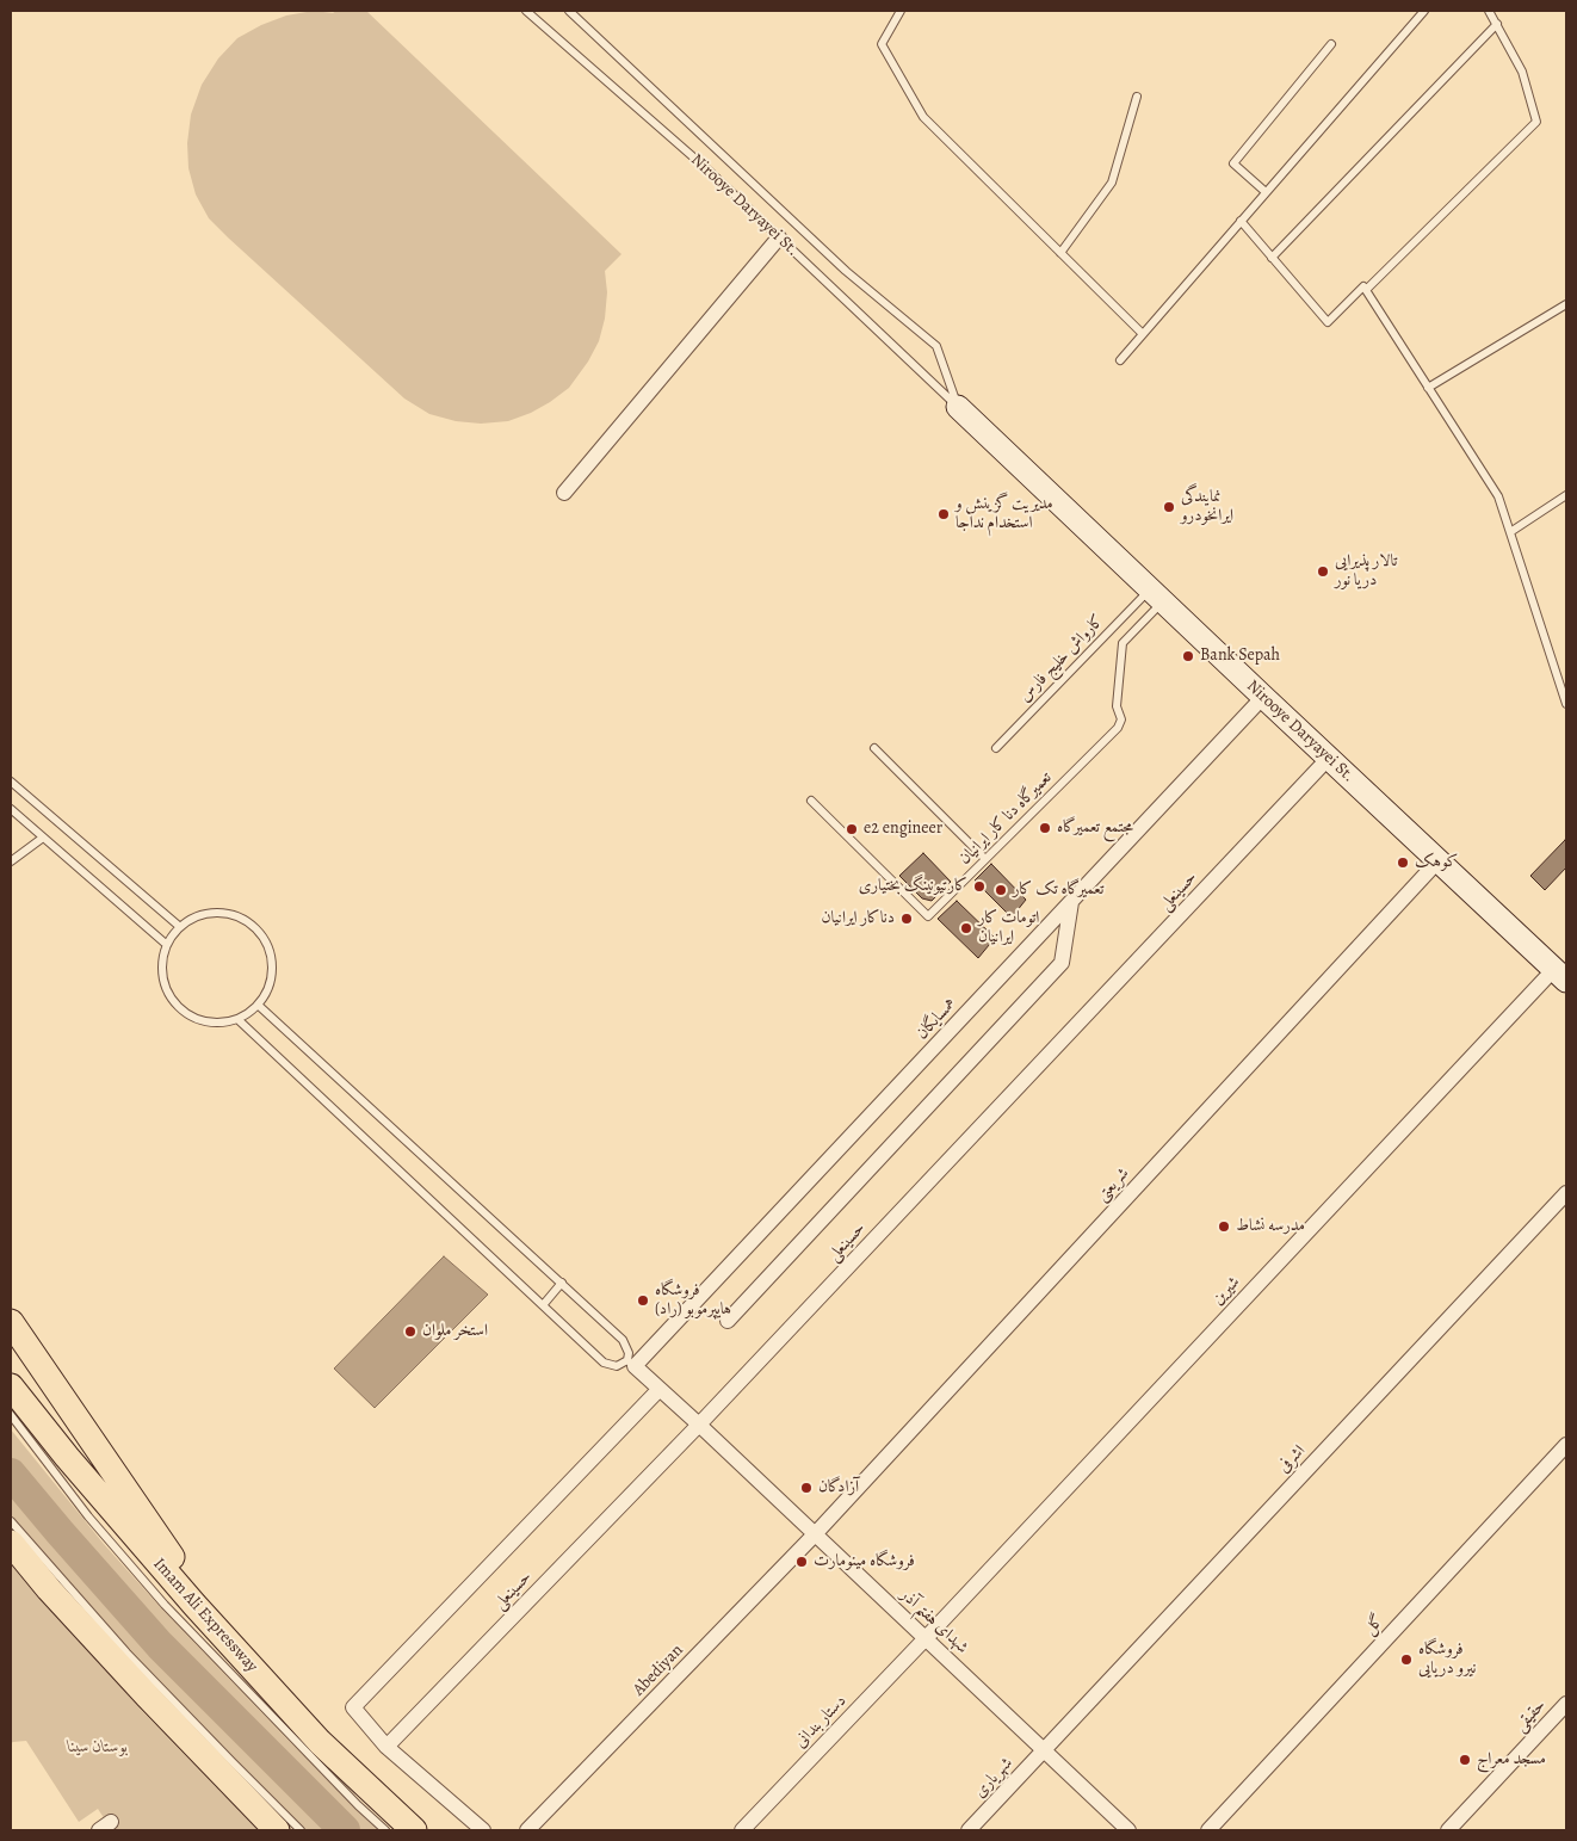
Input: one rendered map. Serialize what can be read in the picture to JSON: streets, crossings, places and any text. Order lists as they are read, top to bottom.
{
  "streets": {
    "highway": ["Imam Ali Expressway"],
    "main road": ["Nirooye Daryayei St."],
    "street": [
      "حسینعلی",
      "همسایگان",
      "شریعتی",
      "شیرین",
      "اشرفی",
      "شهدای هفتم آذر",
      "گل",
      "Abediyan",
      "حقیقی",
      "دستار بندانی",
      "شهریاری"
    ],
    "lane": ["کارواش خلیج فارس", "تعمیرگاه دنا کار ایرانیان"]
  },
  "crossings": [
    ["Nirooye Daryayei St.", "کارواش خلیج فارس"],
    ["Nirooye Daryayei St.", "تعمیرگاه دنا کار ایرانیان"],
    ["Nirooye Daryayei St.", "حسینعلی"],
    ["Nirooye Daryayei St.", "همسایگان"],
    ["Nirooye Daryayei St.", "شریعتی"],
    ["Nirooye Daryayei St.", "شیرین"],
    ["کارواش خلیج فارس", "تعمیرگاه دنا کار ایرانیان"],
    ["حسینعلی", "شهدای هفتم آذر"],
    ["همسایگان", "شهدای هفتم آذر"],
    ["شریعتی", "شهدای هفتم آذر"],
    ["شریعتی", "Abediyan"],
    ["شیرین", "شهدای هفتم آذر"],
    ["شیرین", "دستار بندانی"],
    ["اشرفی", "شهدای هفتم آذر"],
    ["اشرفی", "شهریاری"],
    ["شهدای هفتم آذر", "Abediyan"],
    ["شهدای هفتم آذر", "دستار بندانی"],
    ["شهدای هفتم آذر", "شهریاری"]
  ],
  "parks": ["بوستان سینا"],
  "places": [
    "نمایندگی ایرانخودرو",
    "مدیریت گزینش و استخدام نداجا",
    "تالار پذیرایی دریا نور",
    "Bank Sepah",
    "مجتمع تعمیرگاه",
    "e2 engineer",
    "کوهک",
    "کارتیونینگ بختیاری",
    "تعمیرگاه تک کار",
    "دناکار ایرانیان",
    "اتومات کار ایرانیان",
    "مدرسه نشاط",
    "فروشگاه هایپرموبو (راد)",
    "استخر ملوان",
    "آزادگان",
    "فروشگاه مینومارت",
    "فروشگاه نیرو دریایی",
    "مسجد معراج"
  ]
}
